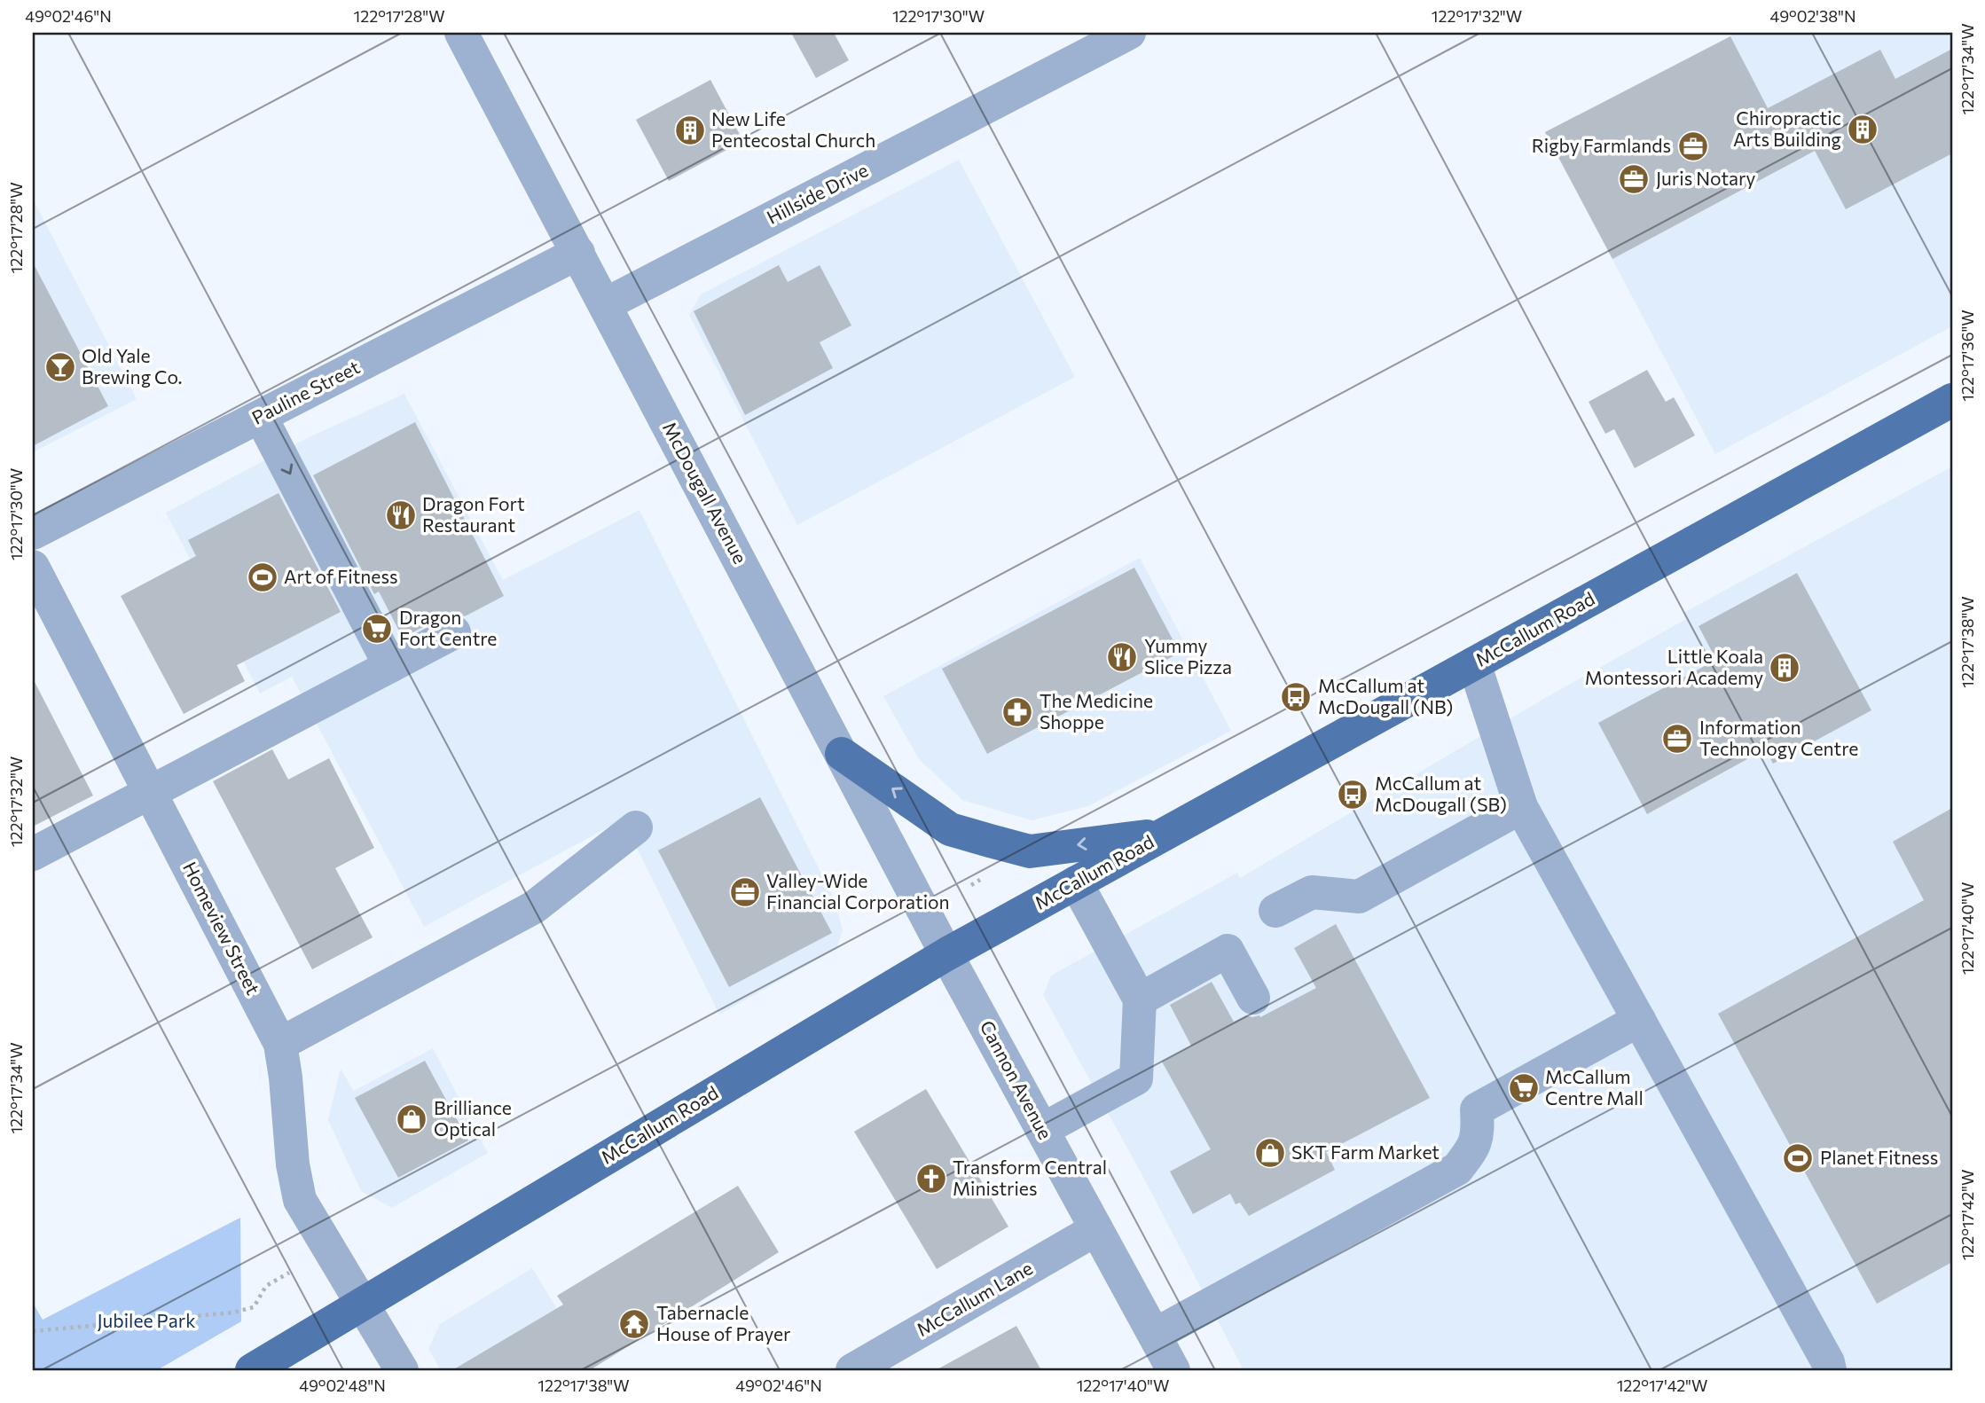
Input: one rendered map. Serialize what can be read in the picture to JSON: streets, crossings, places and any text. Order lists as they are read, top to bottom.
{
  "streets": {
    "main road": ["McCallum Road"],
    "street": [
      "Hillside Drive",
      "Pauline Street",
      "McDougall Avenue",
      "Homeview Street",
      "Cannon Avenue",
      "McCallum Lane"
    ]
  },
  "crossings": [
    ["Hillside Drive", "McDougall Avenue"],
    ["Pauline Street", "McDougall Avenue"],
    ["McDougall Avenue", "McCallum Road"],
    ["McDougall Avenue", "Cannon Avenue"],
    ["McCallum Road", "Homeview Street"],
    ["McCallum Road", "Cannon Avenue"],
    ["Cannon Avenue", "McCallum Lane"]
  ],
  "parks": ["Jubilee Park"],
  "places": {
    "building": ["Chiropractic Arts Building", "New Life Pentecostal Church", "Little Koala Montessori Academy"],
    "office": [
      "Rigby Farmlands",
      "Juris Notary",
      "Information Technology Centre",
      "Valley-Wide Financial Corporation"
    ],
    "bar": ["Old Yale Brewing Co."],
    "restaurant": ["Dragon Fort Restaurant", "Yummy Slice Pizza"],
    "sports": ["Art of Fitness", "Planet Fitness"],
    "supermarket": ["Dragon Fort Centre", "McCallum Centre Mall"],
    "bus stop": ["McCallum at McDougall (NB)", "McCallum at McDougall (SB)"],
    "pharmacy": ["The Medicine Shoppe"],
    "shop": ["Brilliance Optical", "SKT Farm Market"],
    "church": ["Transform Central Ministries"],
    "temple": ["Tabernacle House of Prayer"]
  },
  "coordinates": [
    "49°02'46\"N",
    "122°17'28\"W",
    "122°17'30\"W",
    "122°17'32\"W",
    "49°02'38\"N",
    "122°17'34\"W",
    "122°17'36\"W",
    "122°17'38\"W",
    "122°17'40\"W",
    "122°17'42\"W",
    "49°02'48\"N"
  ]
}
